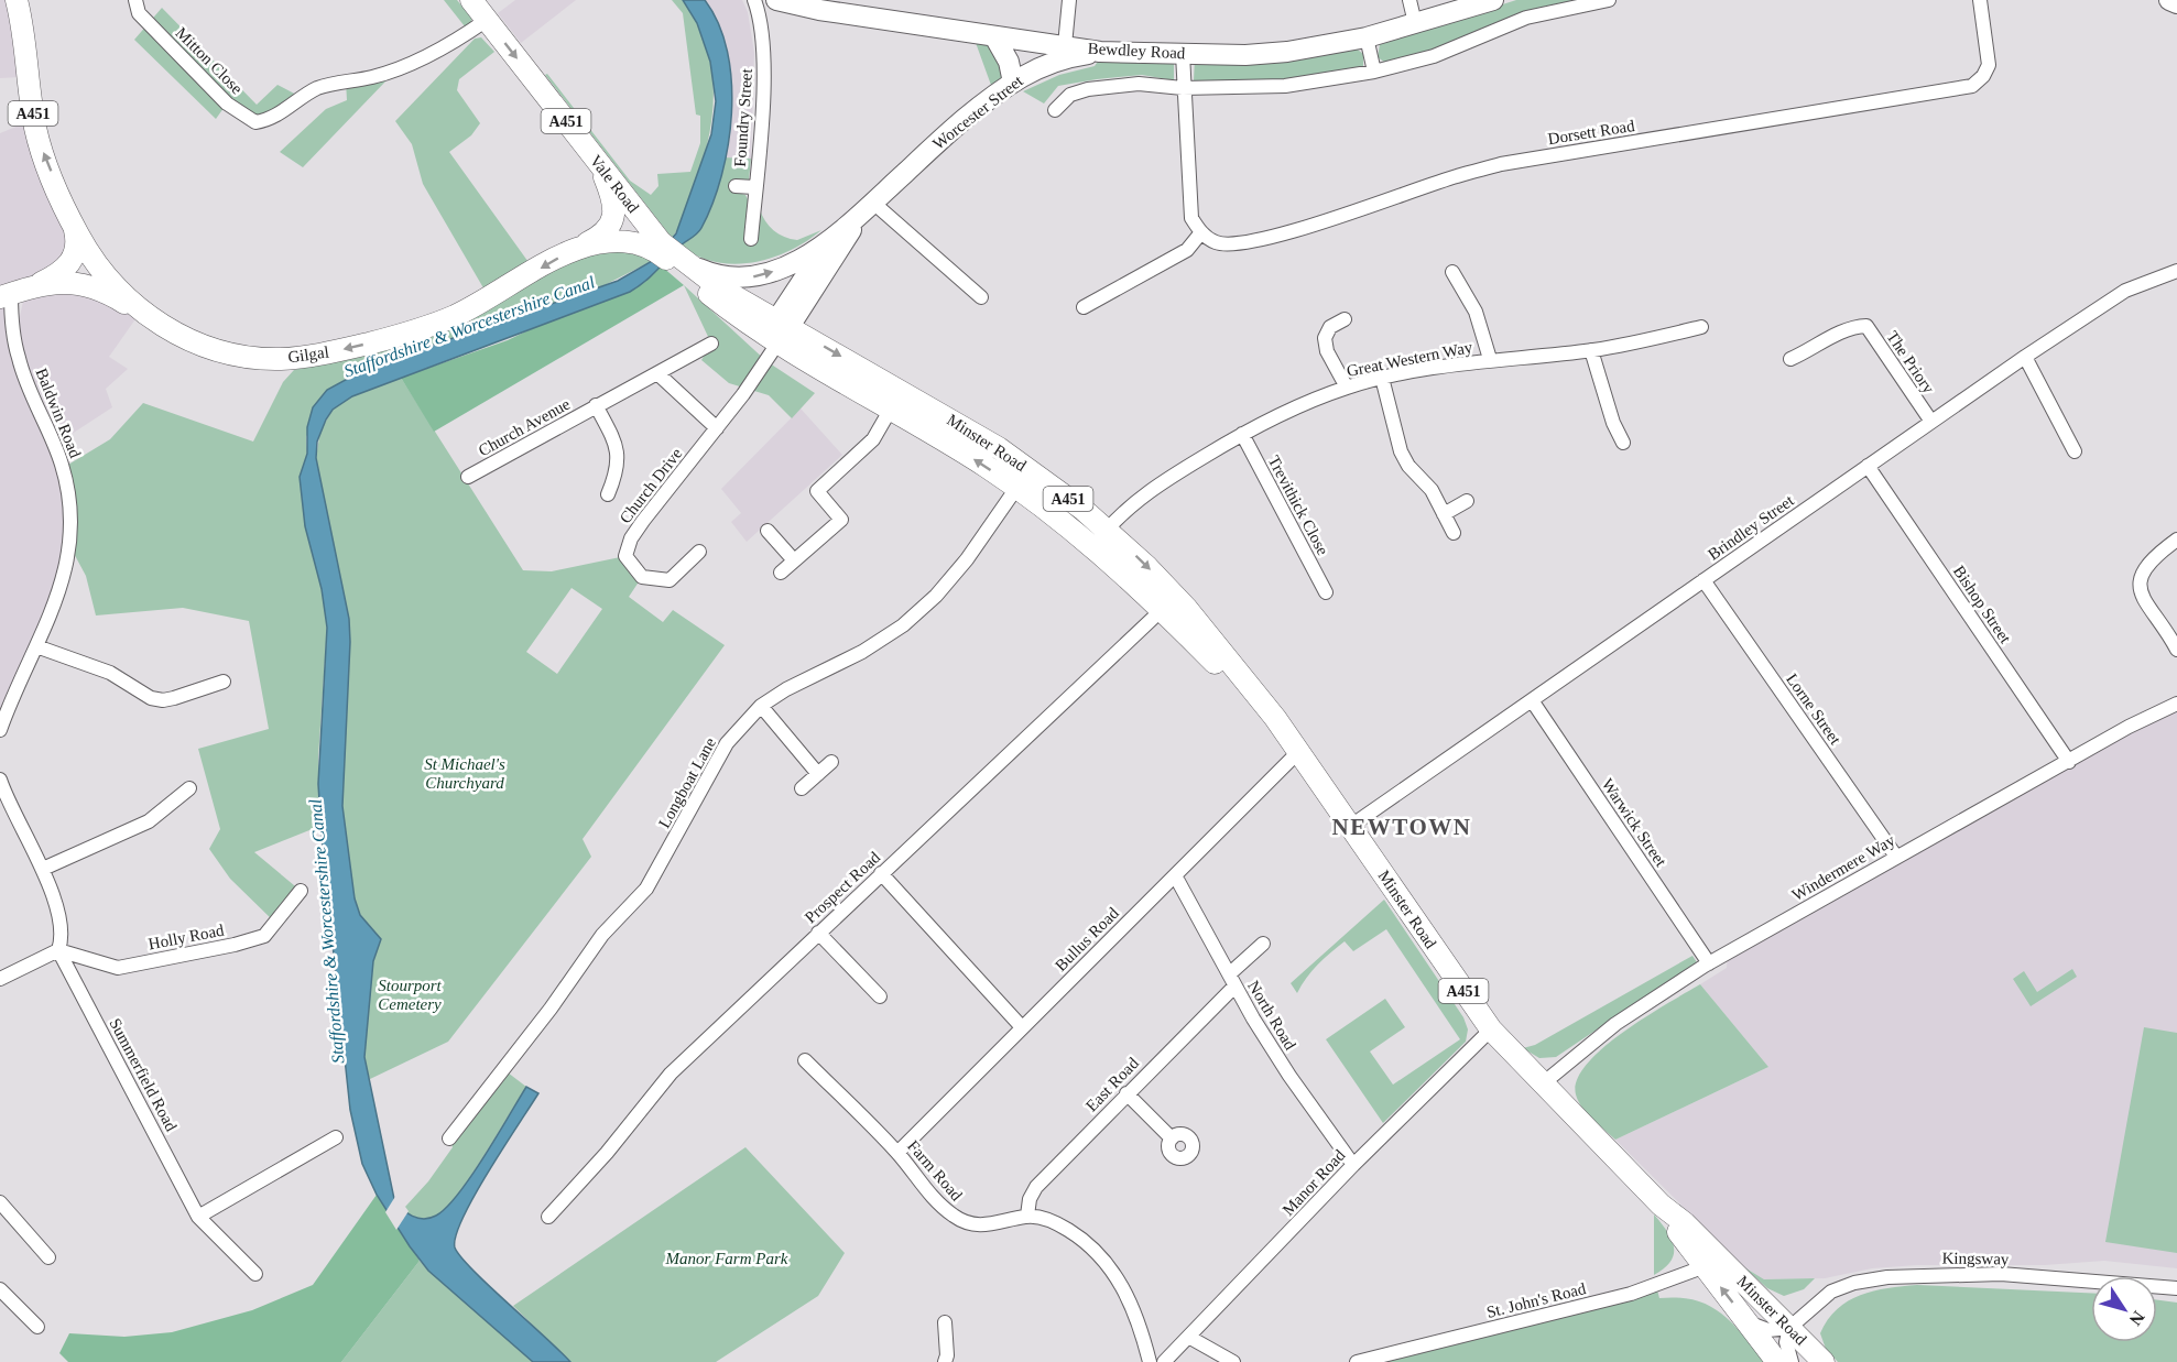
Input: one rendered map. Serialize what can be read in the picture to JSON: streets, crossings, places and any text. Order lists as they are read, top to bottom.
{
  "streets": {
    "main road": [
      "Bewdley Road",
      "Worcester Street",
      "A451",
      "Vale Road",
      "Gilgal",
      "Minster Road"
    ],
    "street": [
      "Mitton Close",
      "Foundry Street",
      "Dorsett Road",
      "Great Western Way",
      "The Priory",
      "Baldwin Road",
      "Church Avenue",
      "Church Drive",
      "Trevithick Close",
      "Brindley Street",
      "Bishop Street",
      "Lorne Street",
      "Longboat Lane",
      "Warwick Street",
      "Windermere Way",
      "Prospect Road",
      "Holly Road",
      "Bullus Road",
      "North Road",
      "Summerfield Road",
      "East Road",
      "Farm Road",
      "Manor Road",
      "Kingsway",
      "St. John's Road"
    ]
  },
  "crossings": [
    ["Bewdley Road", "Worcester Street"],
    ["Mitton Close", "Vale Road"],
    ["Worcester Street", "Vale Road"],
    ["Worcester Street", "Gilgal"],
    ["Worcester Street", "Minster Road"],
    ["Worcester Street", "Church Drive"],
    ["A451", "Gilgal"],
    ["Vale Road", "Gilgal"],
    ["Vale Road", "Minster Road"],
    ["Gilgal", "Minster Road"],
    ["Great Western Way", "Minster Road"],
    ["Great Western Way", "Trevithick Close"],
    ["The Priory", "Brindley Street"],
    ["Minster Road", "Church Drive"],
    ["Minster Road", "Brindley Street"],
    ["Minster Road", "Longboat Lane"],
    ["Minster Road", "Windermere Way"],
    ["Minster Road", "Prospect Road"],
    ["Minster Road", "Bullus Road"],
    ["Minster Road", "Manor Road"],
    ["Minster Road", "Kingsway"],
    ["Minster Road", "St. John's Road"],
    ["Brindley Street", "Bishop Street"],
    ["Brindley Street", "Lorne Street"],
    ["Brindley Street", "Warwick Street"],
    ["Bishop Street", "Windermere Way"],
    ["Lorne Street", "Windermere Way"],
    ["Warwick Street", "Windermere Way"],
    ["Holly Road", "Summerfield Road"],
    ["Bullus Road", "North Road"],
    ["Bullus Road", "Farm Road"],
    ["North Road", "East Road"],
    ["North Road", "Manor Road"],
    ["East Road", "Farm Road"]
  ],
  "one_way": ["Vale Road", "Gilgal"],
  "districts": ["NEWTOWN"],
  "water": ["Staffordshire & Worcestershire Canal"],
  "parks": ["St Michael's Churchyard", "Stourport Cemetery", "Manor Farm Park"],
  "north": "bottom right"
}
